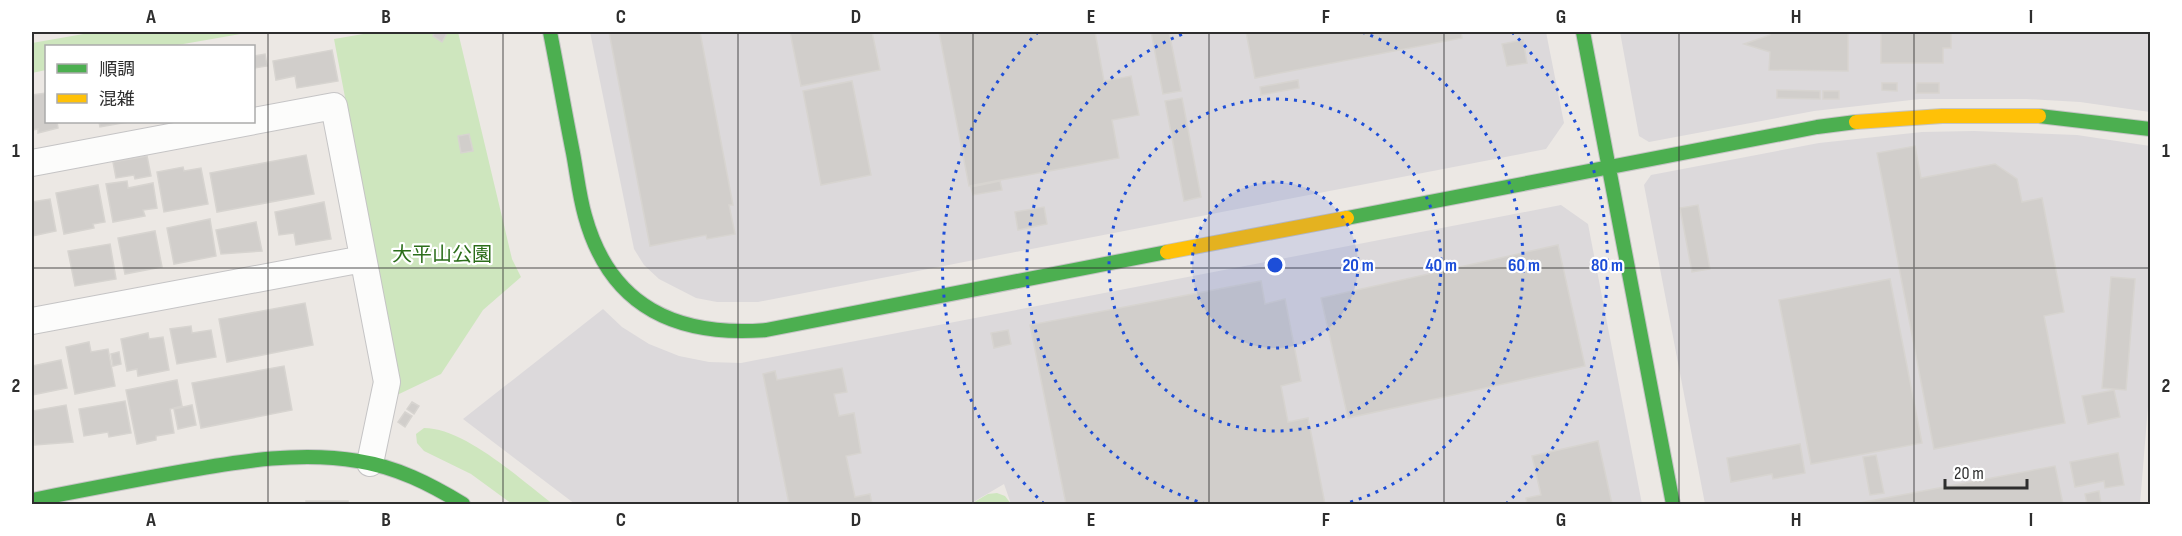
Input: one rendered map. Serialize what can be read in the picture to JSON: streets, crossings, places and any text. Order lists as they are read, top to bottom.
{
  "parks": ["大平山公園"],
  "legend": ["順調", "混雑"],
  "scale_bar": "20 m",
  "grid": {
    "columns": [
      "A",
      "B",
      "C",
      "D",
      "E",
      "F",
      "G",
      "H",
      "I"
    ],
    "rows": ["1", "2"]
  },
  "rings": [
    "20 m",
    "40 m",
    "60 m",
    "80 m"
  ]
}
